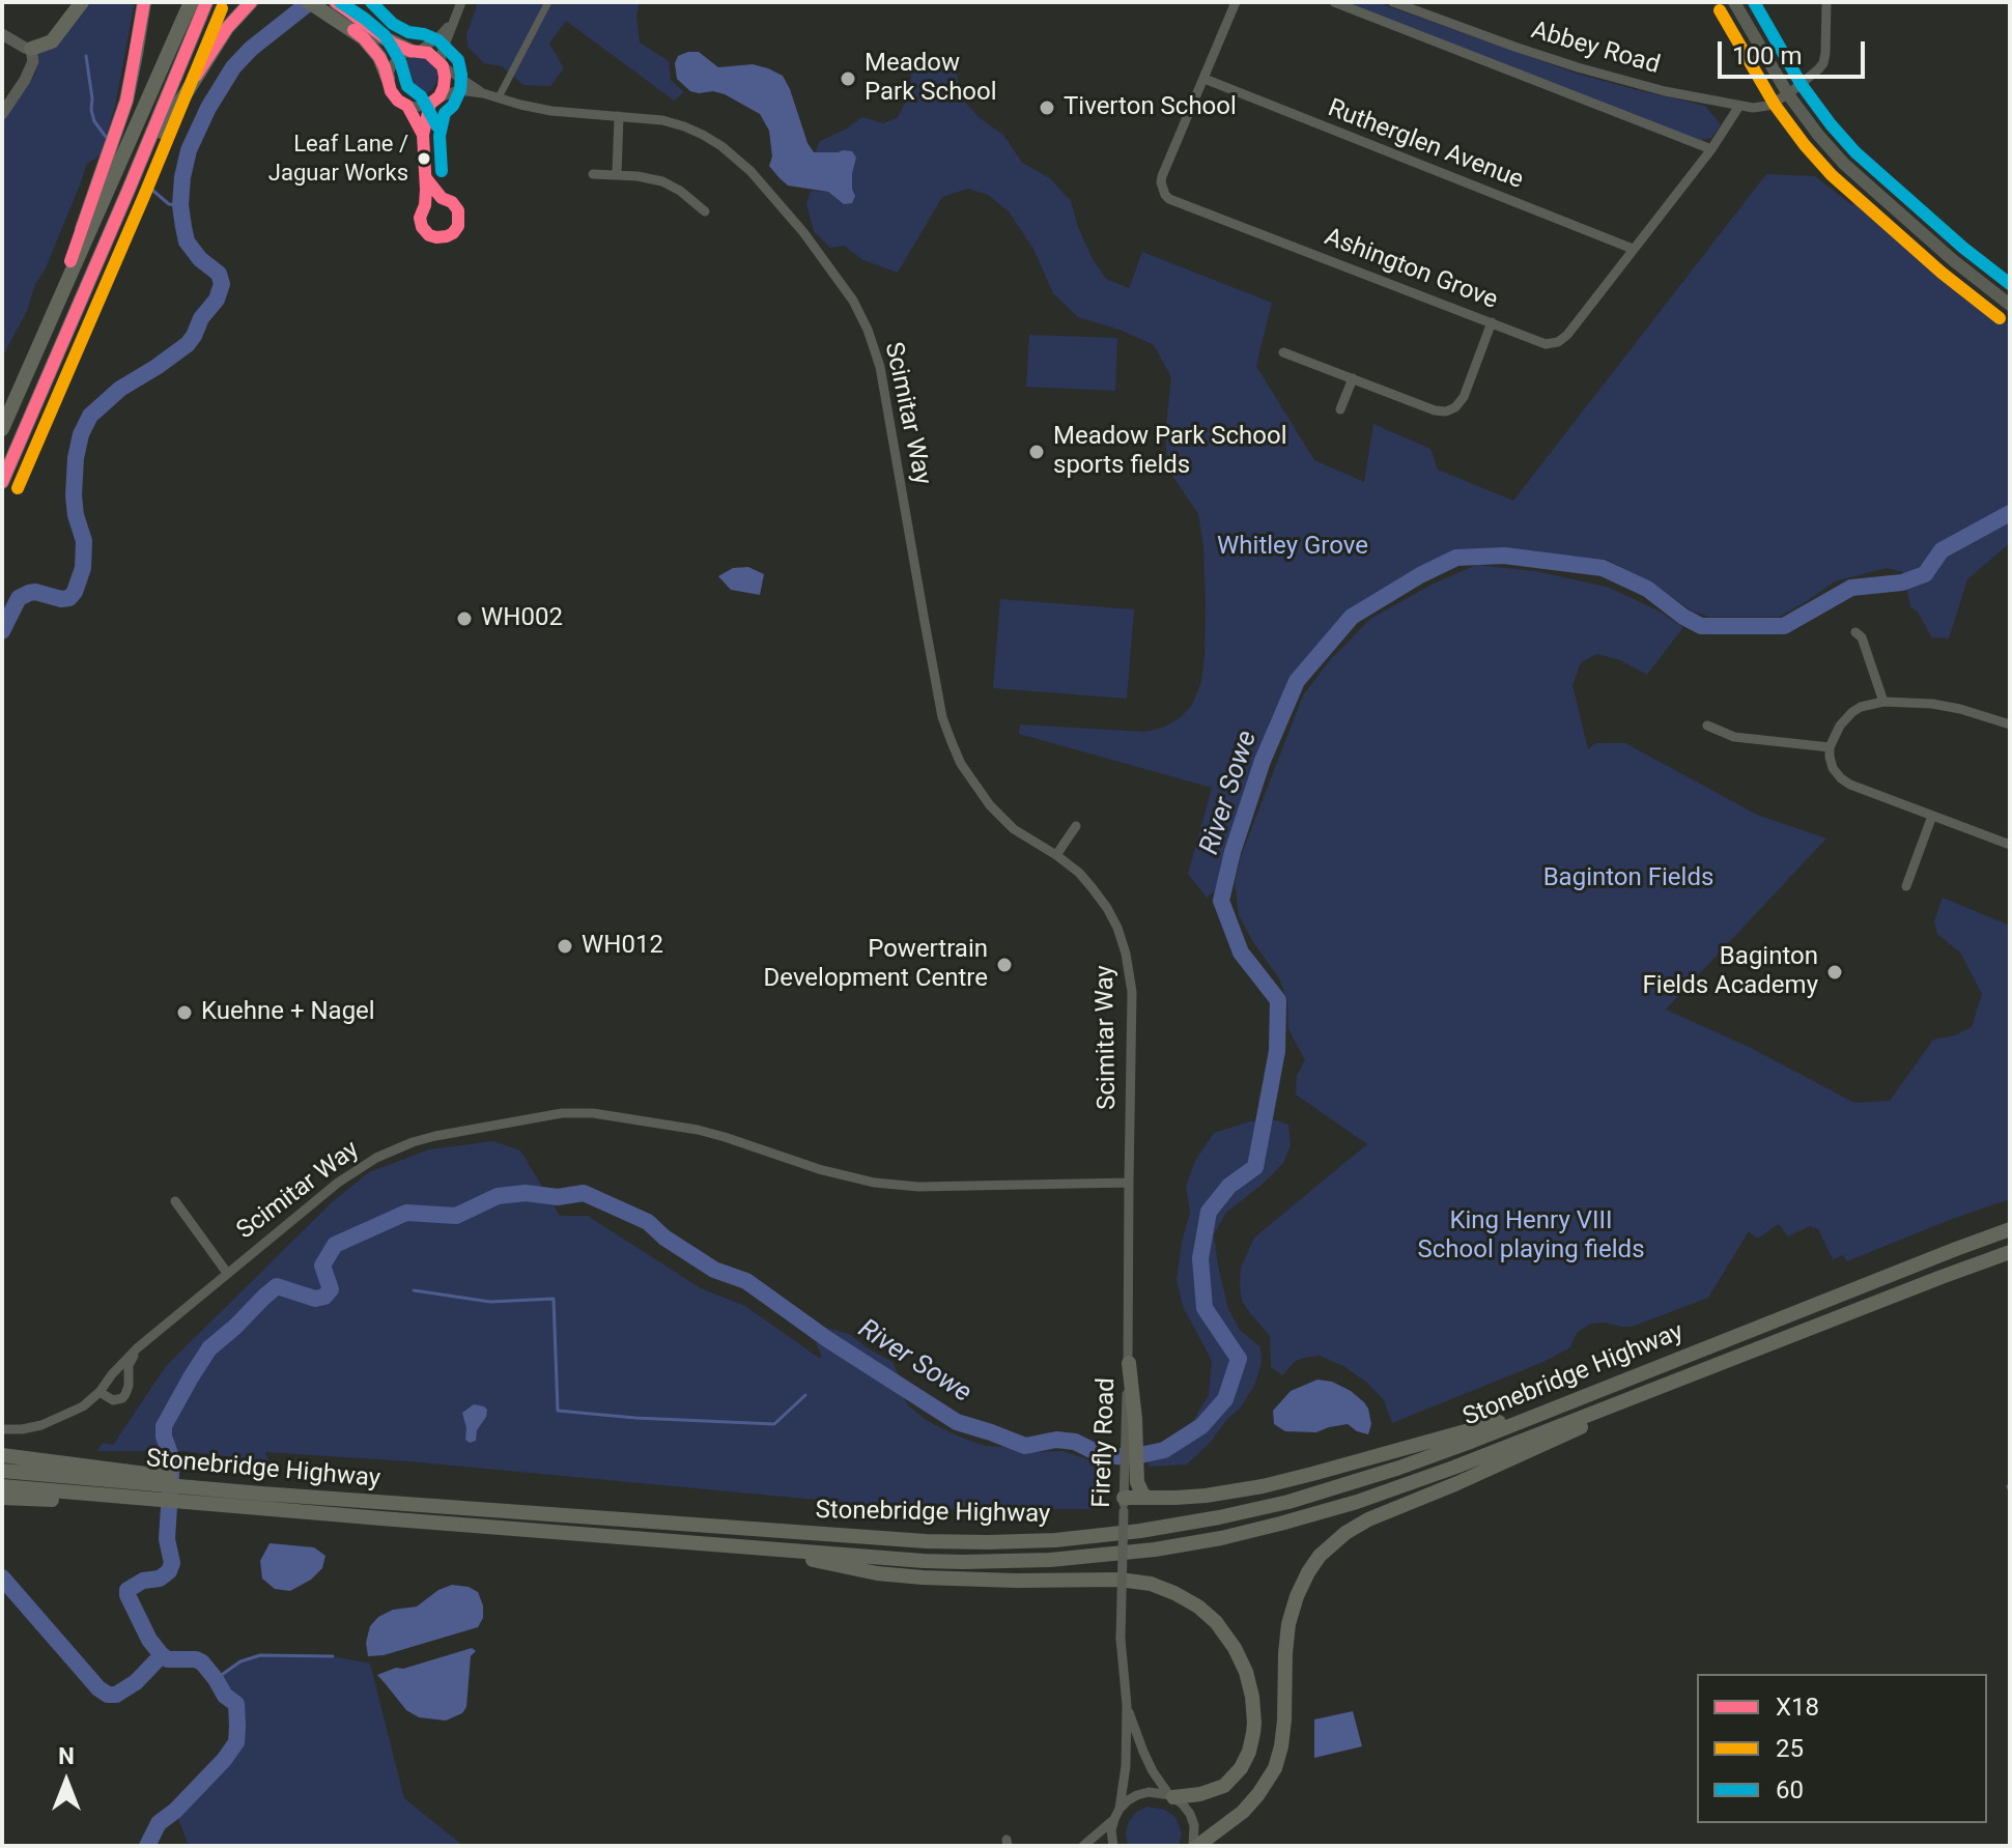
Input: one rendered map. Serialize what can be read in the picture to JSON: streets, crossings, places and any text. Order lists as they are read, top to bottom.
{
  "streets": {
    "highway": ["Stonebridge Highway"],
    "street": [
      "Abbey Road",
      "Rutherglen Avenue",
      "Ashington Grove",
      "Scimitar Way",
      "Firefly Road"
    ]
  },
  "crossings": [
    ["Abbey Road", "Ashington Grove"],
    ["Rutherglen Avenue", "Ashington Grove"],
    ["Scimitar Way", "Firefly Road"]
  ],
  "water": ["River Sowe"],
  "parks": ["Whitley Grove", "Baginton Fields", "King Henry VIII School playing fields"],
  "places": [
    "Meadow Park School",
    "Tiverton School",
    "Leaf Lane / Jaguar Works",
    "Meadow Park School sports fields",
    "WH002",
    "WH012",
    "Powertrain Development Centre",
    "Baginton Fields Academy",
    "Kuehne + Nagel"
  ],
  "lines": ["transit line X18", "transit line 60", "transit line 25"],
  "legend": ["X18", "25", "60"],
  "scale_bar": "100 m",
  "north": "top"
}
